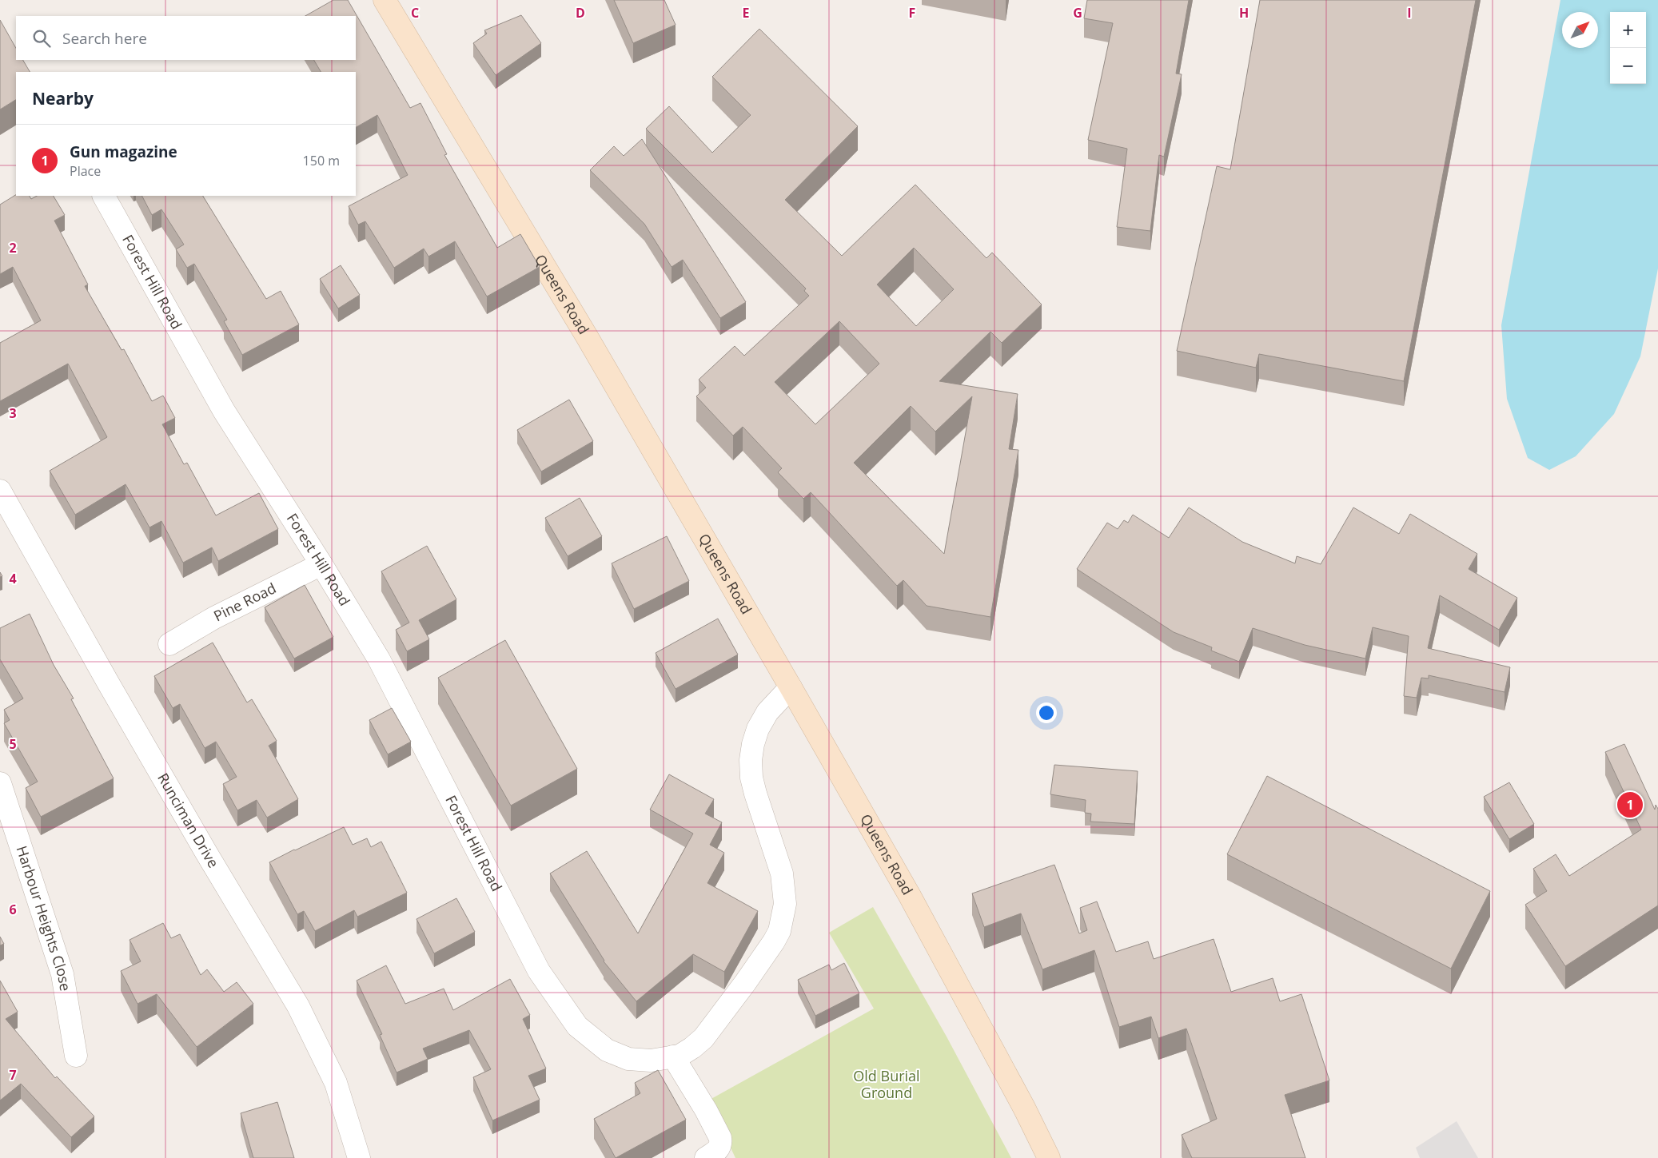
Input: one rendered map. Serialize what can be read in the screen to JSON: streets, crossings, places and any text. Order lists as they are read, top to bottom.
{
  "streets": {
    "main road": ["Queens Road"],
    "street": [
      "Forest Hill Road",
      "Pine Road",
      "Runciman Drive",
      "Harbour Heights Close"
    ]
  },
  "crossings": [
    ["Forest Hill Road", "Queens Road"],
    ["Forest Hill Road", "Pine Road"]
  ],
  "parks": ["Old Burial Ground"],
  "north": "top right",
  "page": {
    "map_buttons": ["+", "−"],
    "search": "Search here",
    "heading": "Nearby",
    "list": [
      {
        "mark": "1",
        "name": "Gun magazine",
        "note": "Place",
        "value": "150 m"
      }
    ],
    "pins": "1"
  },
  "grid": {
    "columns": [
      "C",
      "D",
      "E",
      "F",
      "G",
      "H",
      "I"
    ],
    "rows": [
      "2",
      "3",
      "4",
      "5",
      "6",
      "7"
    ]
  }
}
